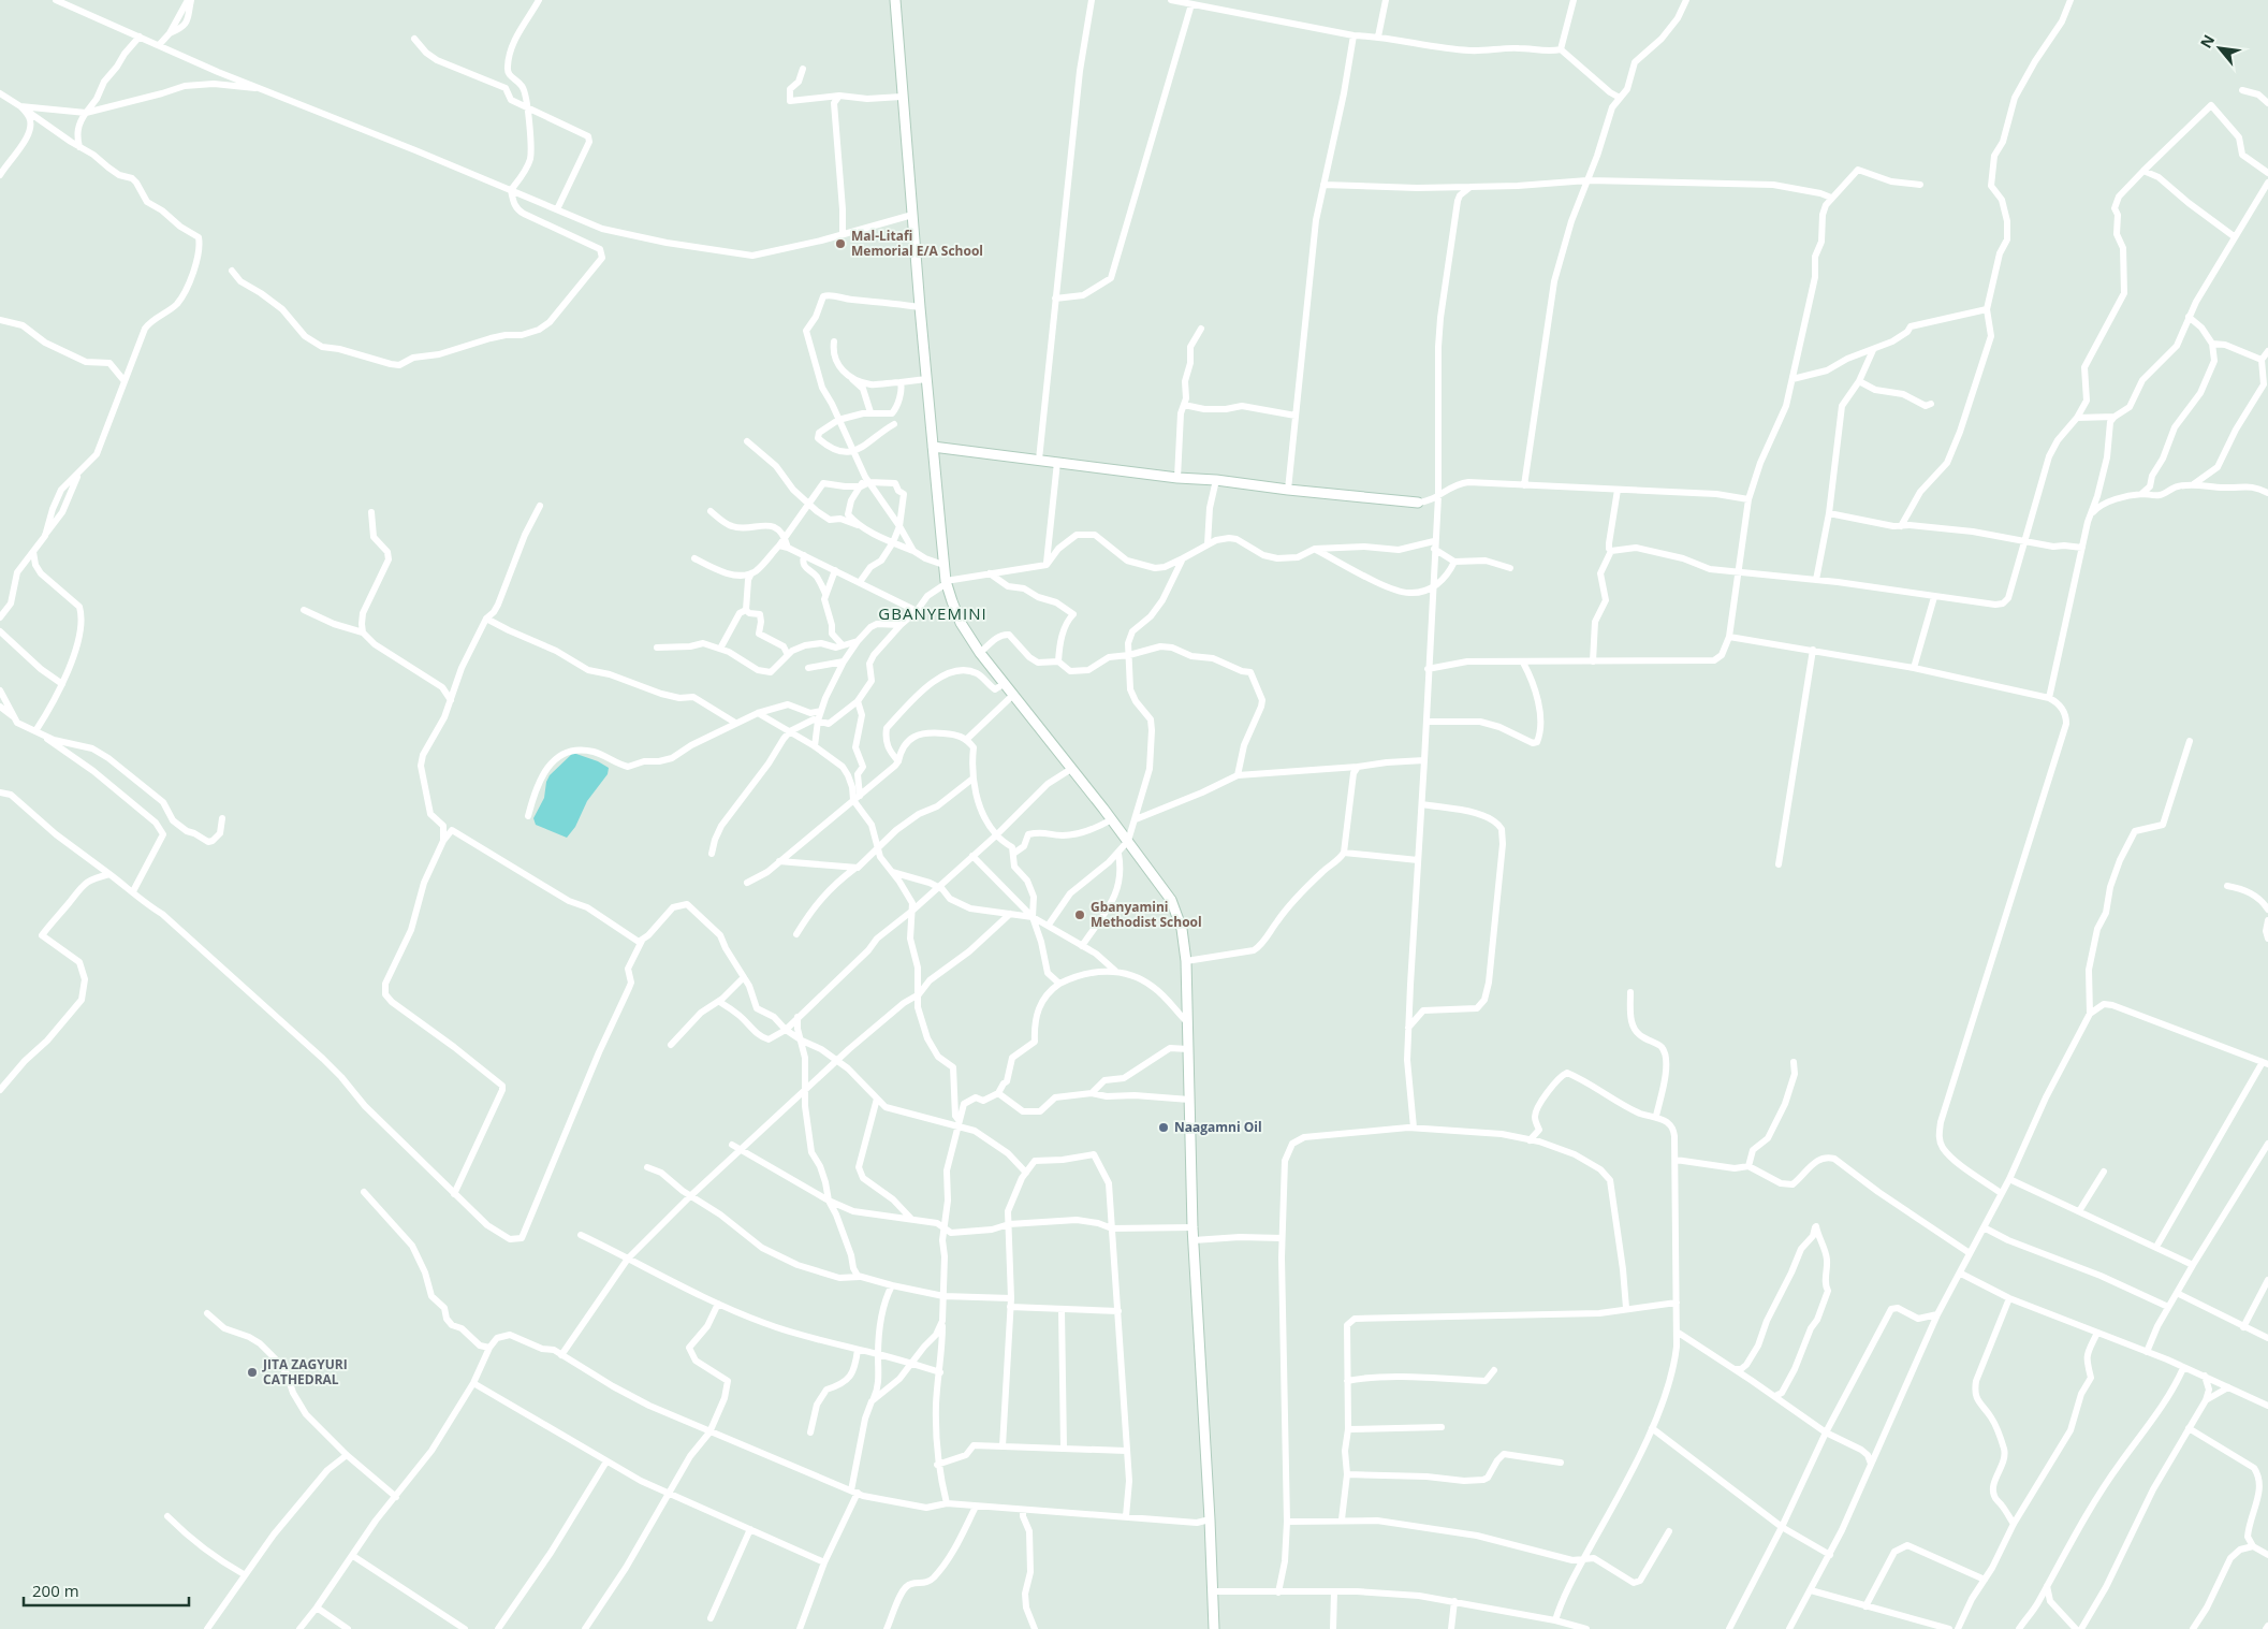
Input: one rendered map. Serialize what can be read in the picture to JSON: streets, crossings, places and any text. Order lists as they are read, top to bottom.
{
  "districts": ["GBANYEMINI"],
  "places": [
    "Mal-Litafi Memorial E/A School",
    "Gbanyamini Methodist School",
    "Naagamni Oil",
    "JITA ZAGYURI CATHEDRAL"
  ],
  "scale_bar": "200 m",
  "north": "top left"
}
